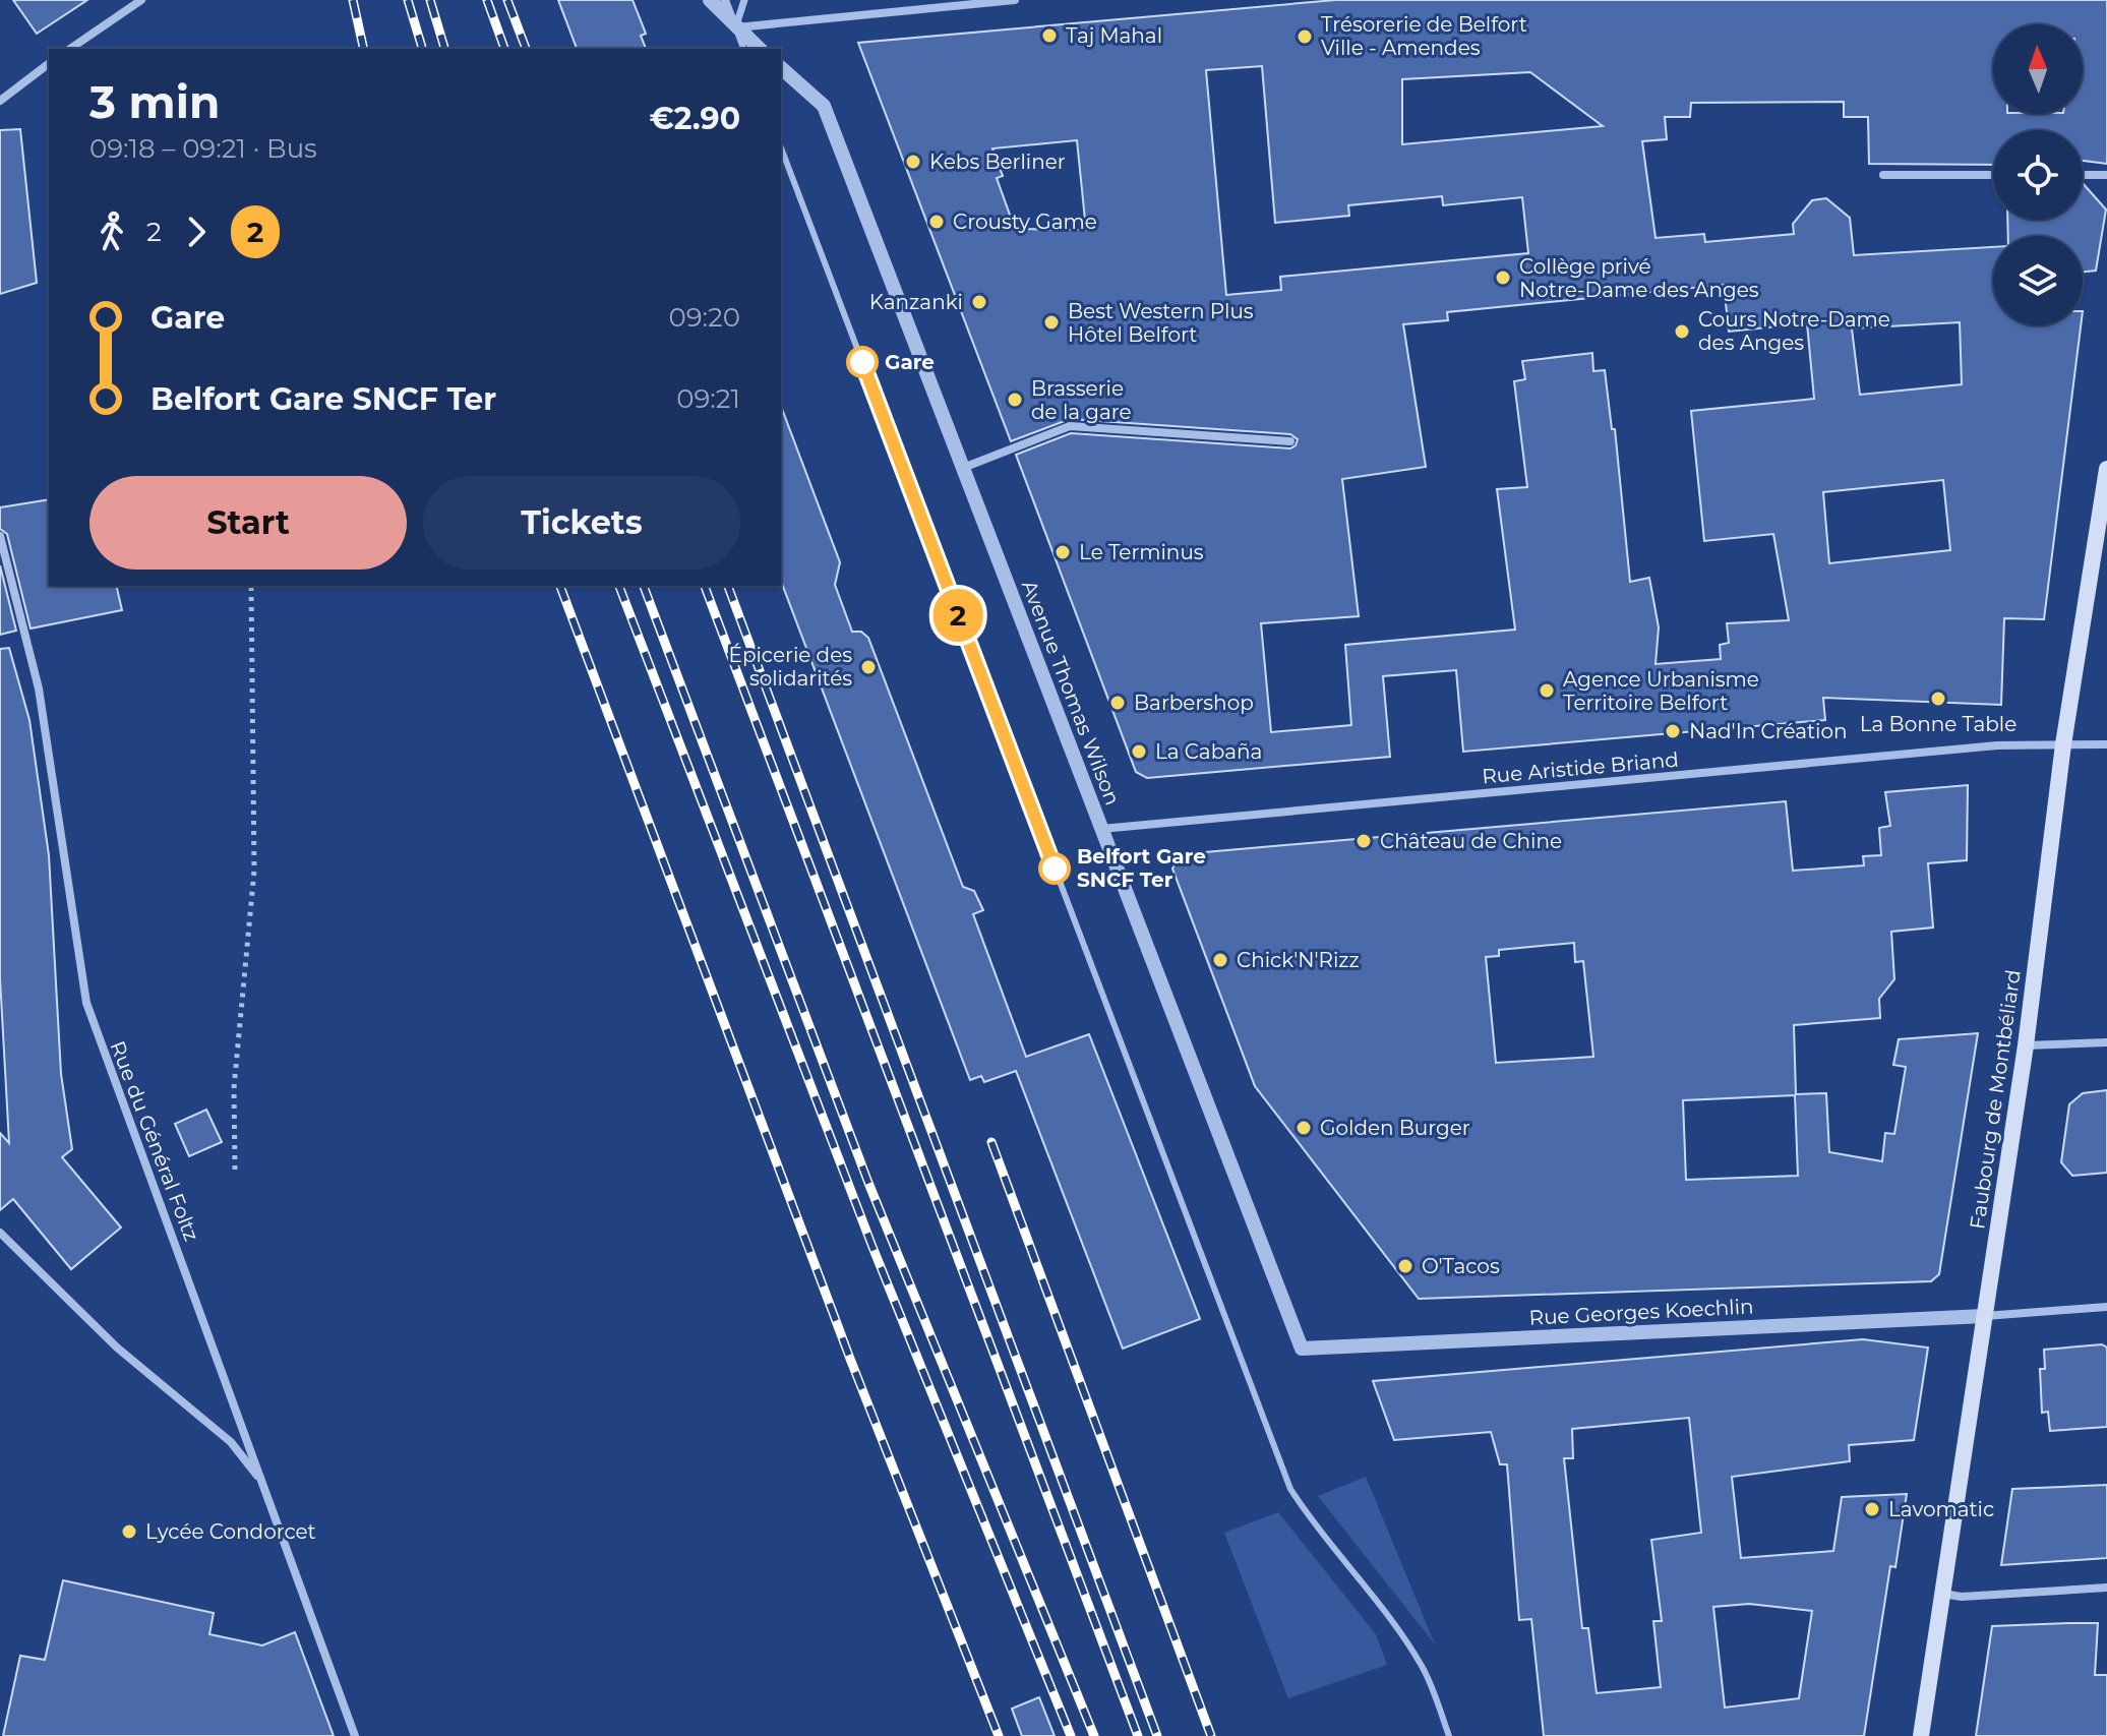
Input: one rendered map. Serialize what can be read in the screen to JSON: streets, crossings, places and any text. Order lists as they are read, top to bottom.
{
  "streets": {
    "main road": ["Faubourg de Montbéliard"],
    "street": [
      "Avenue Thomas Wilson",
      "Rue Aristide Briand",
      "Rue du Général Foltz",
      "Rue Georges Koechlin"
    ]
  },
  "crossings": [
    ["Avenue Thomas Wilson", "Rue Aristide Briand"],
    ["Avenue Thomas Wilson", "Rue Georges Koechlin"],
    ["Rue Aristide Briand", "Faubourg de Montbéliard"],
    ["Faubourg de Montbéliard", "Rue Georges Koechlin"]
  ],
  "places": [
    "Taj Mahal",
    "Trésorerie de Belfort Ville - Amendes",
    "Kebs Berliner",
    "Crousty Game",
    "Collège privé Notre-Dame des Anges",
    "Kanzanki",
    "Best Western Plus Hôtel Belfort",
    "Cours Notre-Dame des Anges",
    "Gare",
    "Brasserie de la gare",
    "Le Terminus",
    "Épicerie des solidarités",
    "Agence Urbanisme Territoire Belfort",
    "La Bonne Table",
    "Barbershop",
    "Nad'In Création",
    "La Cabaña",
    "Château de Chine",
    "Belfort Gare SNCF Ter",
    "Chick'N'Rizz",
    "Golden Burger",
    "O'Tacos",
    "Lavomatic",
    "Lycée Condorcet"
  ],
  "lines": ["bus line 2"],
  "north": "top",
  "page": {
    "on_map": "2",
    "heading": ["3 min", "09:18 – 09:21 · Bus", "€2.90"],
    "legs": ["2", "2"],
    "list": [
      {
        "name": "Gare",
        "value": "09:20"
      },
      {
        "name": "Belfort Gare SNCF Ter",
        "value": "09:21"
      }
    ],
    "buttons": ["Start", "Tickets"]
  }
}
